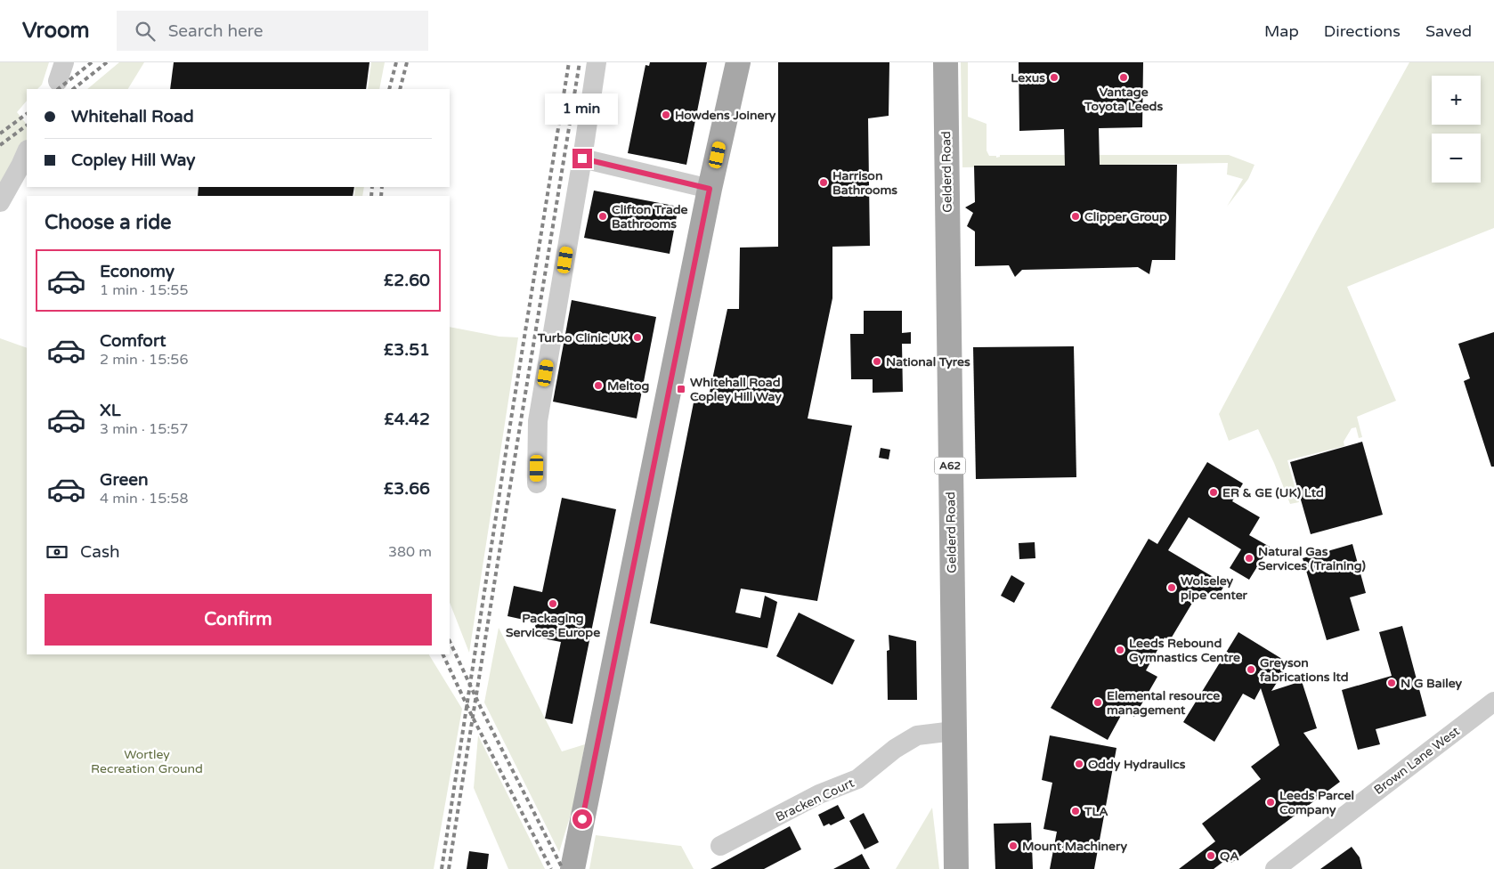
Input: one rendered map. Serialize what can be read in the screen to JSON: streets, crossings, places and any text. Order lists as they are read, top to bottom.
{
  "streets": {
    "main road": ["Gelderd Road", "A62"],
    "street": ["Brown Lane West", "Bracken Court"]
  },
  "crossings": [
    ["Gelderd Road", "Bracken Court"]
  ],
  "parks": ["Wortley Recreation Ground"],
  "places": {
    "other": [
      "Lexus",
      "Vantage Toyota Leeds",
      "Howdens Joinery",
      "Harrison Bathrooms",
      "Clifton Trade Bathrooms",
      "Clipper Group",
      "Turbo Clinic UK",
      "National Tyres",
      "Meltog",
      "ER & GE (UK) Ltd",
      "Natural Gas Services (Training)",
      "Wolseley pipe center",
      "Packaging Services Europe",
      "Leeds Rebound Gymnastics Centre",
      "Greyson fabrications ltd",
      "N G Bailey",
      "Elemental resource management",
      "Oddy Hydraulics",
      "Leeds Parcel Company",
      "TLA",
      "Mount Machinery",
      "QA"
    ],
    "transit": ["Whitehall Road Copley Hill Way"]
  },
  "page": {
    "header": "Vroom",
    "search": "Search here",
    "nav": ["Map", "Directions", "Saved"],
    "map_buttons": ["+", "−"],
    "banner": ["Whitehall Road", "Copley Hill Way"],
    "bubble": "1 min",
    "heading": "Choose a ride",
    "list": [
      {
        "name": "Economy",
        "note": "1 min · 15:55",
        "value": "£2.60"
      },
      {
        "name": "Comfort",
        "note": "2 min · 15:56",
        "value": "£3.51"
      },
      {
        "name": "XL",
        "note": "3 min · 15:57",
        "value": "£4.42"
      },
      {
        "name": "Green",
        "note": "4 min · 15:58",
        "value": "£3.66"
      }
    ],
    "pay": ["Cash", "380 m"],
    "buttons": "Confirm"
  }
}
